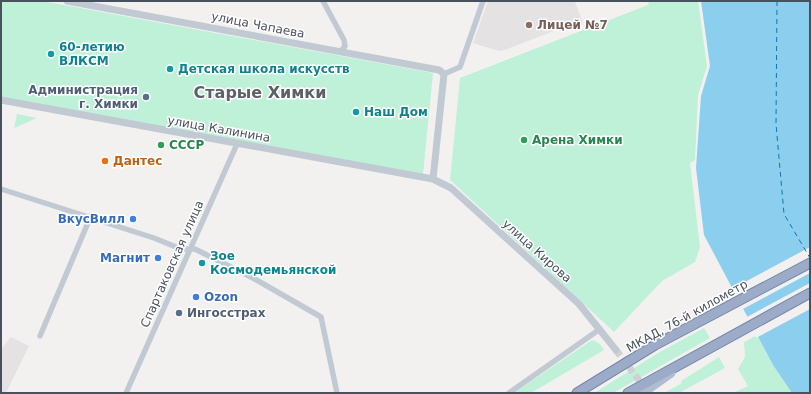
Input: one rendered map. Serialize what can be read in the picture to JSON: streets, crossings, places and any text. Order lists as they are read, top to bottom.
{
  "streets": {
    "highway": ["МКАД, 76-й километр"],
    "street": [
      "улица Чапаева",
      "улица Калинина",
      "улица Кирова",
      "Спартаковская улица"
    ]
  },
  "crossings": [
    ["улица Калинина", "улица Кирова"],
    ["улица Калинина", "Спартаковская улица"]
  ],
  "districts": ["Старые Химки"],
  "places": [
    "Лицей №7",
    "60-летию ВЛКСМ",
    "Детская школа искусств",
    "Администрация г. Химки",
    "Наш Дом",
    "Арена Химки",
    "СССР",
    "Дантес",
    "ВкусВилл",
    "Магнит",
    "Зое Космодемьянской",
    "Ozon",
    "Ингосстрах"
  ]
}
